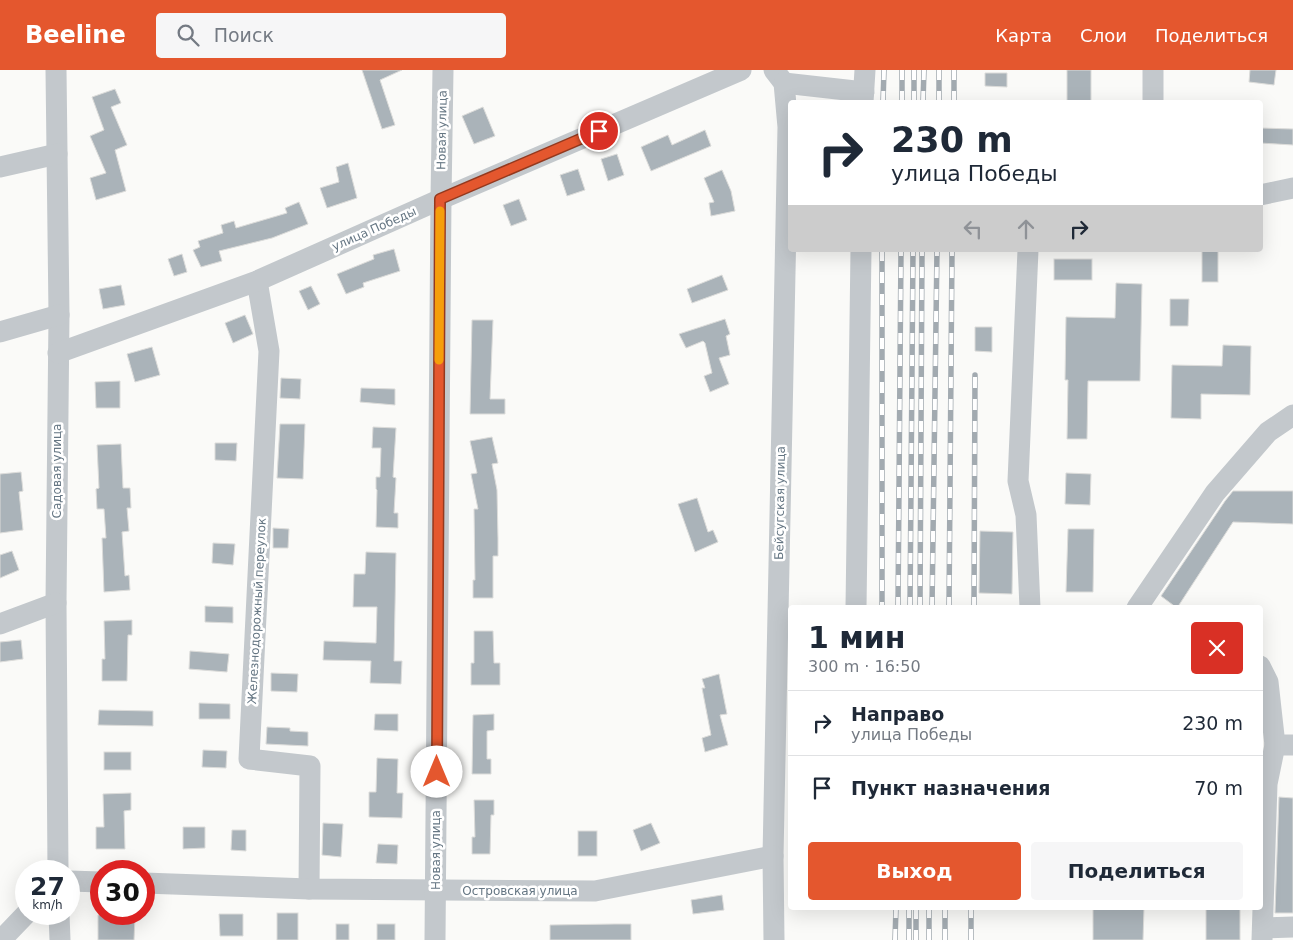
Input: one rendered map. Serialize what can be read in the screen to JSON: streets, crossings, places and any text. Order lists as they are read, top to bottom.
{
  "streets": {
    "street": [
      "Новая улица",
      "улица Победы",
      "Садовая улица",
      "Бейсугская улица",
      "Железнодорожный переулок",
      "Островская улица"
    ]
  },
  "crossings": [
    ["Новая улица", "улица Победы"],
    ["Новая улица", "Островская улица"],
    ["улица Победы", "Садовая улица"],
    ["улица Победы", "Железнодорожный переулок"],
    ["Бейсугская улица", "Островская улица"],
    ["Железнодорожный переулок", "Островская улица"]
  ],
  "page": {
    "header": "Beeline",
    "search": "Поиск",
    "nav": ["Карта", "Слои", "Поделиться"],
    "turn": ["230 m", "улица Победы"],
    "heading": ["1 мин", "300 m · 16:50"],
    "list": [
      {
        "name": "Направо",
        "note": "улица Победы",
        "value": "230 m"
      },
      {
        "name": "Пункт назначения",
        "value": "70 m"
      }
    ],
    "buttons": ["Выход", "Поделиться"],
    "speed": "27 km/h",
    "limit": "30"
  }
}
